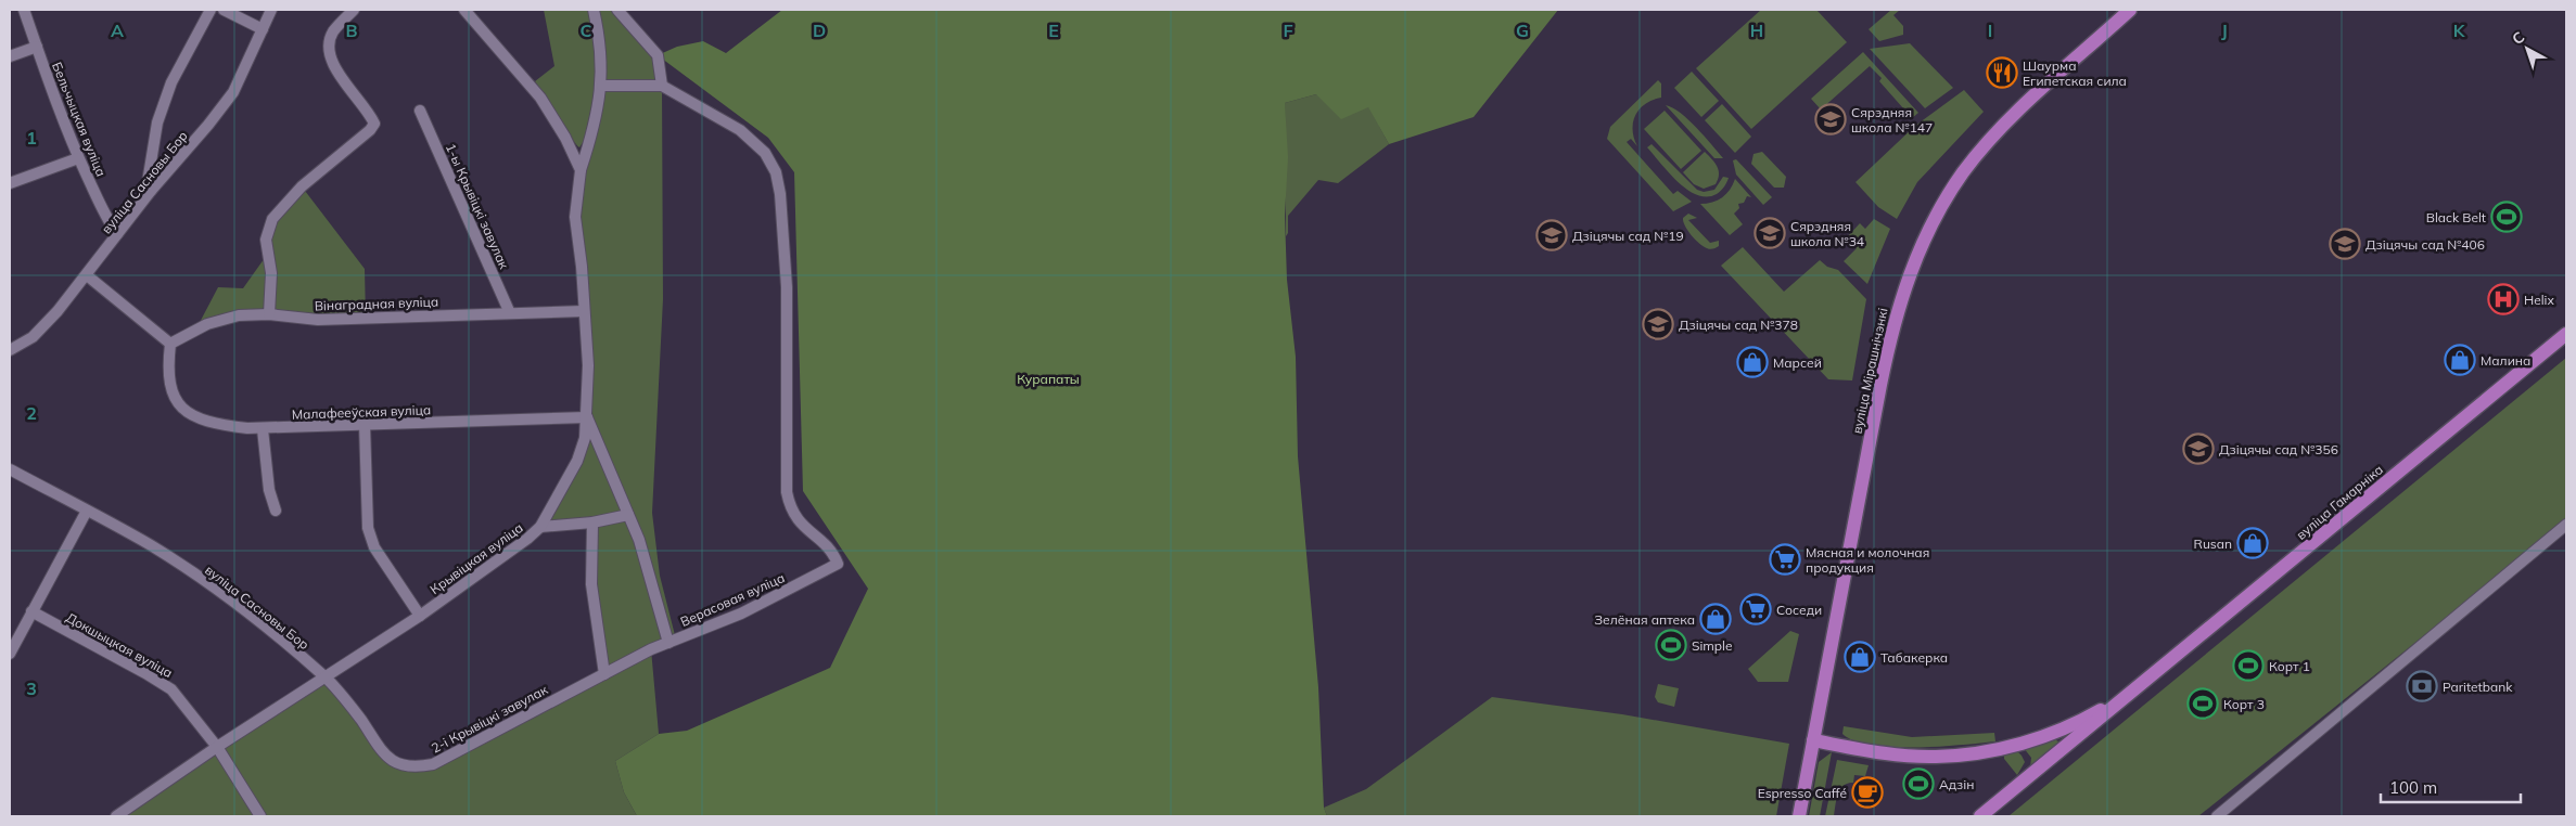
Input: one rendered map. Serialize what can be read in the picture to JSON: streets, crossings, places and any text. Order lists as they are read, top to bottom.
{
  "streets": {
    "main road": ["вуліца Мірашнічэнкі", "вуліца Гамарніка"],
    "street": [
      "Бельчыцкая вуліца",
      "вуліца Сасновы Бор",
      "1-ы Крывіцкі завулак",
      "Вінаградная вуліца",
      "Малафееўская вуліца",
      "Крывіцкая вуліца",
      "Верасовая вуліца",
      "Докшыцкая вуліца",
      "2-і Крывіцкі завулак"
    ]
  },
  "crossings": [
    ["Бельчыцкая вуліца", "вуліца Сасновы Бор"],
    ["вуліца Сасновы Бор", "Крывіцкая вуліца"],
    ["вуліца Сасновы Бор", "2-і Крывіцкі завулак"],
    ["1-ы Крывіцкі завулак", "Вінаградная вуліца"],
    ["Вінаградная вуліца", "Малафееўская вуліца"],
    ["Вінаградная вуліца", "Крывіцкая вуліца"],
    ["вуліца Мірашнічэнкі", "вуліца Гамарніка"],
    ["Малафееўская вуліца", "Крывіцкая вуліца"],
    ["Малафееўская вуліца", "Верасовая вуліца"],
    ["Крывіцкая вуліца", "Верасовая вуліца"],
    ["Крывіцкая вуліца", "Докшыцкая вуліца"],
    ["Крывіцкая вуліца", "2-і Крывіцкі завулак"],
    ["Верасовая вуліца", "2-і Крывіцкі завулак"]
  ],
  "parks": ["Курапаты"],
  "places": {
    "restaurant": ["Шаурма Египетская сила"],
    "school or university": [
      "Сярэдняя школа №147",
      "Сярэдняя школа №34",
      "Дзіцячы сад №19",
      "Дзіцячы сад №406",
      "Дзіцячы сад №378",
      "Дзіцячы сад №356"
    ],
    "sports": [
      "Black Belt",
      "Simple",
      "Корт 1",
      "Корт 3",
      "Адзін"
    ],
    "hospital": ["Helix"],
    "shop": [
      "Малина",
      "Марсей",
      "Rusan",
      "Зелёная аптека",
      "Табакерка"
    ],
    "supermarket": ["Мясная и молочная продукция", "Соседи"],
    "bank": ["Paritetbank"],
    "cafe": ["Espresso Caffé"]
  },
  "scale_bar": "100 m",
  "north": "top left",
  "grid": {
    "columns": [
      "A",
      "B",
      "C",
      "D",
      "E",
      "F",
      "G",
      "H",
      "I",
      "J",
      "K"
    ],
    "rows": ["1", "2", "3"]
  }
}
